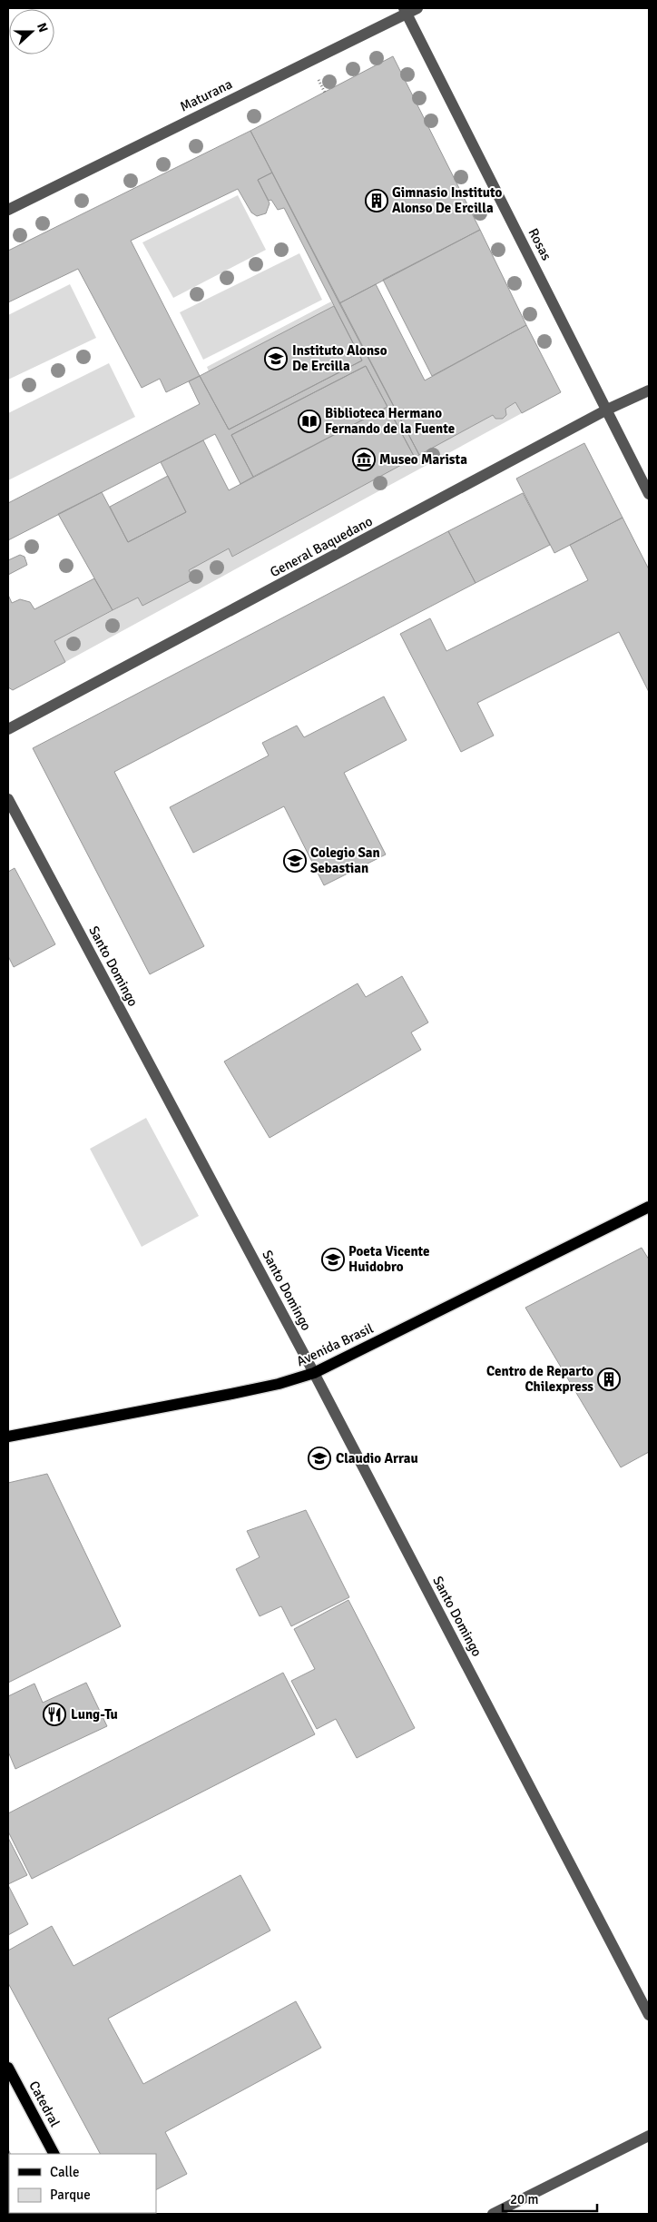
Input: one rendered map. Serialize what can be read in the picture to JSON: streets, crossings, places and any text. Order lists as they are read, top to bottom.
{
  "streets": {
    "main road": ["Avenida Brasil", "Catedral"],
    "street": [
      "Maturana",
      "Rosas",
      "General Baquedano",
      "Santo Domingo"
    ]
  },
  "crossings": [
    ["Maturana", "Rosas"],
    ["Rosas", "General Baquedano"],
    ["Santo Domingo", "Avenida Brasil"]
  ],
  "places": {
    "building": ["Gimnasio Instituto Alonso De Ercilla", "Centro de Reparto Chilexpress"],
    "school or university": [
      "Instituto Alonso De Ercilla",
      "Colegio San Sebastian",
      "Poeta Vicente Huidobro",
      "Claudio Arrau"
    ],
    "library": ["Biblioteca Hermano Fernando de la Fuente"],
    "museum": ["Museo Marista"],
    "restaurant": ["Lung-Tu"]
  },
  "legend": ["Calle", "Parque"],
  "scale_bar": "20 m",
  "north": "right"
}
